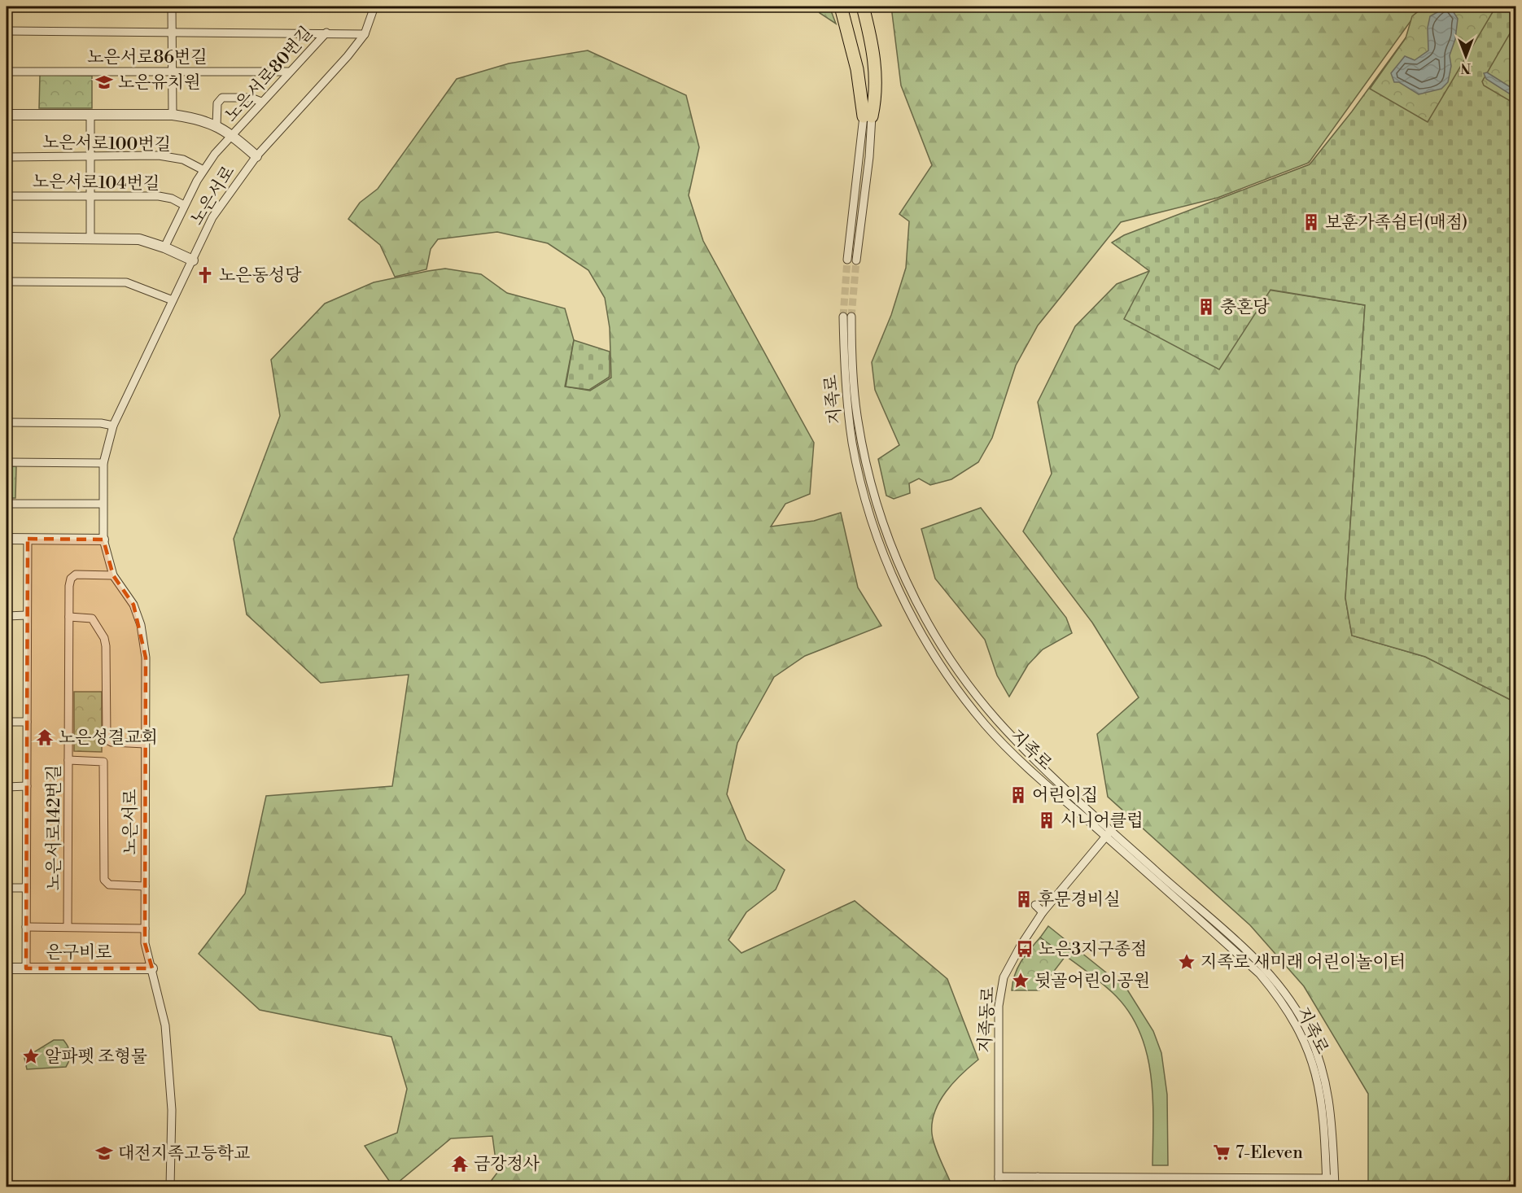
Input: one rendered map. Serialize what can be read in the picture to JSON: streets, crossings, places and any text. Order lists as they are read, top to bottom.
{
  "streets": {
    "street": [
      "노은서로86번길",
      "노은서로80번길",
      "노은서로100번길",
      "노은서로104번길",
      "노은서로",
      "지족로",
      "노은서로142번길",
      "은구비로",
      "지족동로"
    ]
  },
  "crossings": [
    ["노은서로86번길", "노은서로80번길"],
    ["노은서로80번길", "노은서로100번길"],
    ["노은서로80번길", "노은서로104번길"],
    ["노은서로80번길", "노은서로"],
    ["노은서로", "노은서로142번길"],
    ["노은서로", "은구비로"],
    ["지족로", "지족동로"]
  ],
  "places": {
    "school or university": ["노은유치원", "대전지족고등학교"],
    "building": [
      "보훈가족쉼터(매점)",
      "충혼당",
      "어린이집",
      "시니어클럽",
      "후문경비실"
    ],
    "church": ["노은동성당"],
    "temple": ["노은성결교회", "금강정사"],
    "bus stop": ["노은3지구종점"],
    "place": ["지족로 새미래 어린이놀이터", "뒷골어린이공원", "알파펫 조형물"],
    "supermarket": ["7-Eleven"]
  },
  "north": "bottom"
}
